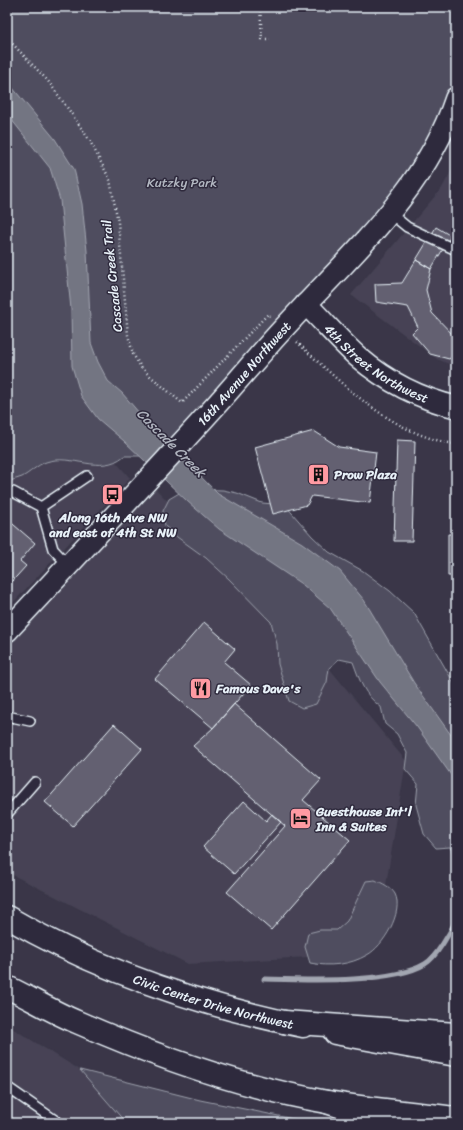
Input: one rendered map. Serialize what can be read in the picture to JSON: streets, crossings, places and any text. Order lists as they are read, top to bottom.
{
  "streets": {
    "main road": ["Civic Center Drive Northwest"],
    "street": ["4th Street Northwest", "16th Avenue Northwest"],
    "path": ["Cascade Creek Trail"]
  },
  "crossings": [
    ["4th Street Northwest", "16th Avenue Northwest"]
  ],
  "water": ["Cascade Creek"],
  "parks": ["Kutzky Park"],
  "places": {
    "building": ["Prow Plaza"],
    "bus stop": ["Along 16th Ave NW and east of 4th St NW"],
    "restaurant": ["Famous Dave's"],
    "hotel": ["Guesthouse Int'l Inn & Suites"]
  }
}
